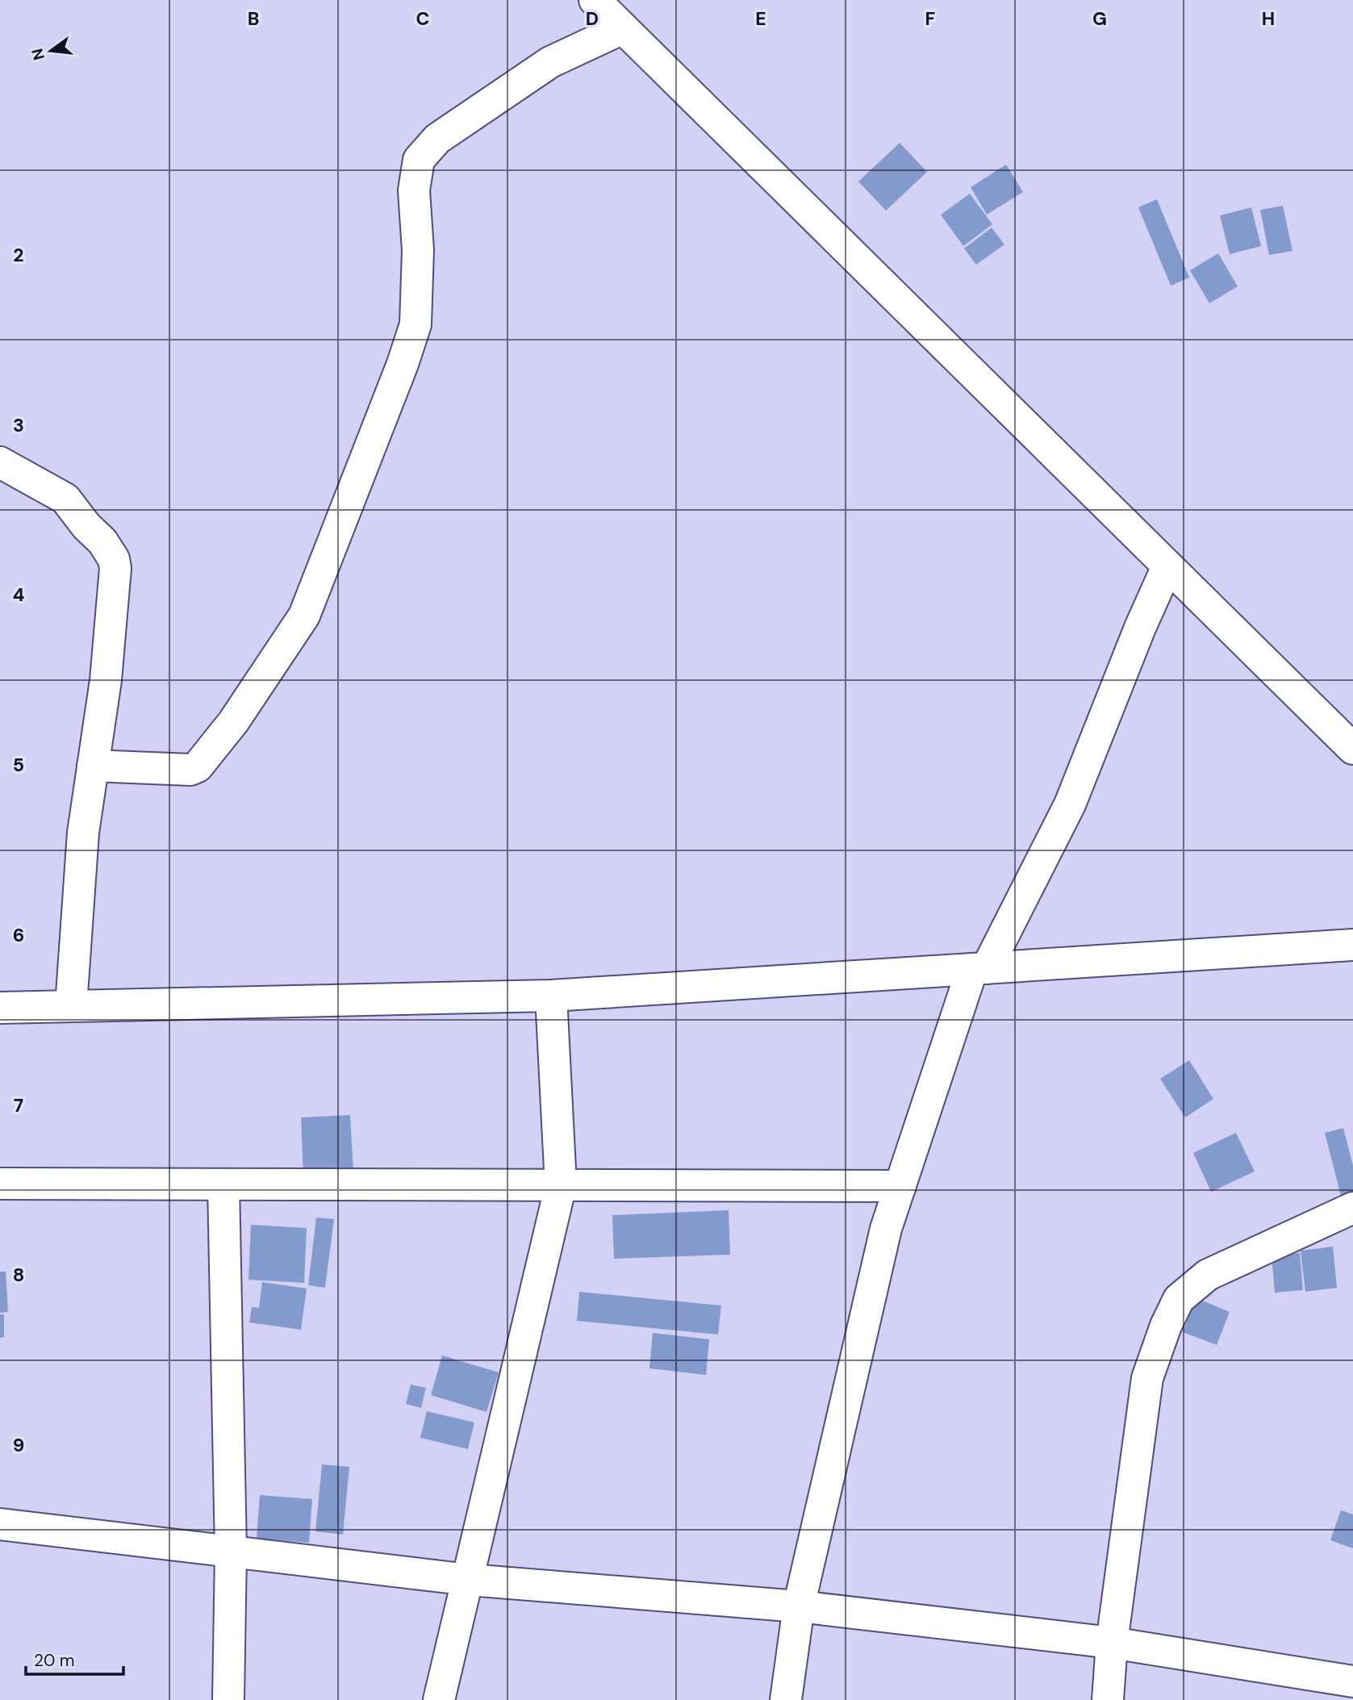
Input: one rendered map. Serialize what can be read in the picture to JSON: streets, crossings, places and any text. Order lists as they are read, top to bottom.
{
  "scale_bar": "20 m",
  "north": "left",
  "grid": {
    "columns": [
      "B",
      "C",
      "D",
      "E",
      "F",
      "G",
      "H"
    ],
    "rows": [
      "2",
      "3",
      "4",
      "5",
      "6",
      "7",
      "8",
      "9"
    ]
  }
}
